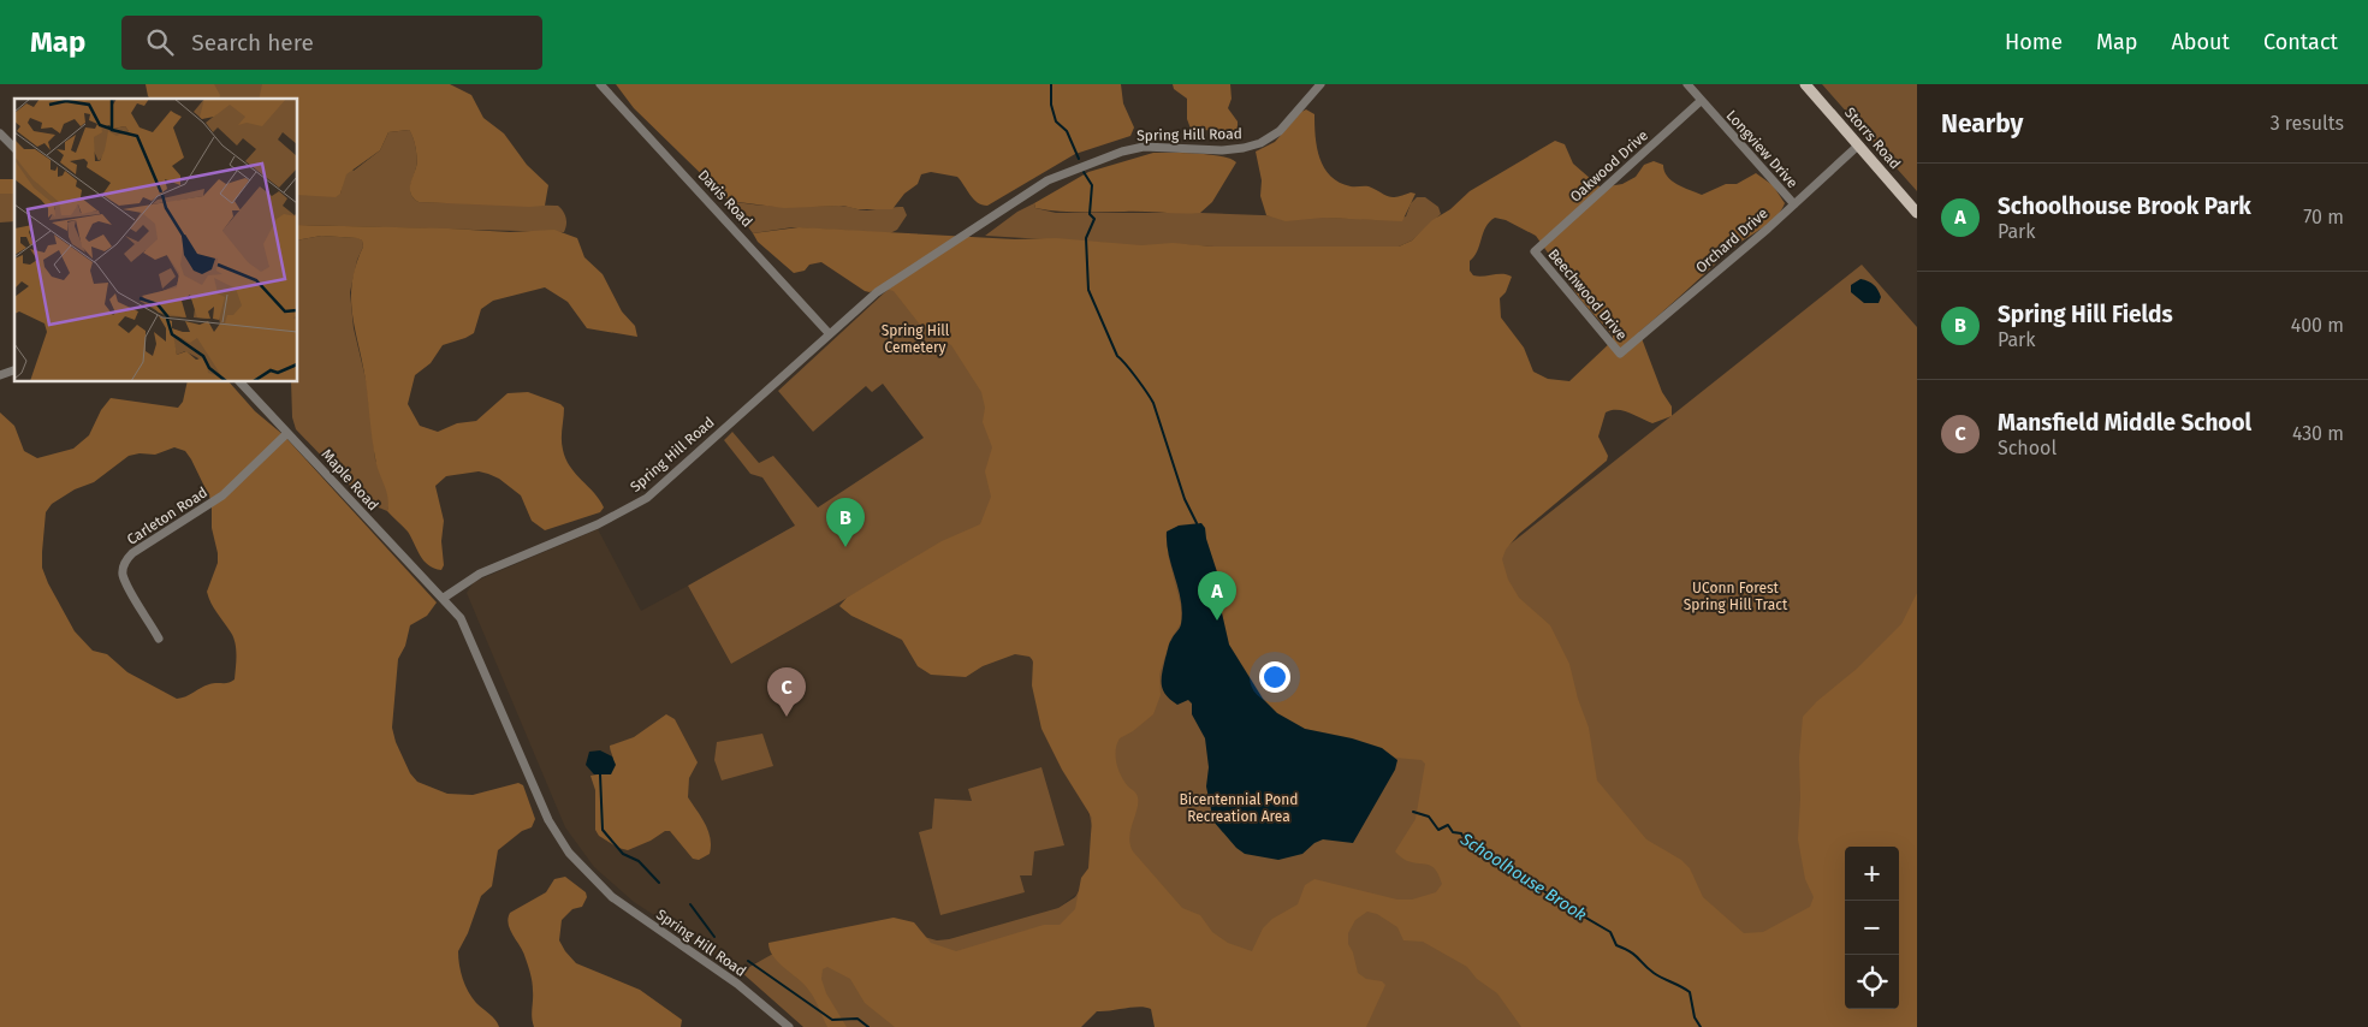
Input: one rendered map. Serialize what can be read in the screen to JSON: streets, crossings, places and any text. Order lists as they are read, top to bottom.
{
  "streets": {
    "main road": ["Storrs Road"],
    "street": [
      "Spring Hill Road",
      "Longview Drive",
      "Oakwood Drive",
      "Davis Road",
      "Orchard Drive",
      "Beechwood Drive",
      "Maple Road",
      "Carleton Road"
    ]
  },
  "crossings": [
    ["Spring Hill Road", "Davis Road"],
    ["Spring Hill Road", "Maple Road"],
    ["Storrs Road", "Orchard Drive"],
    ["Longview Drive", "Oakwood Drive"],
    ["Longview Drive", "Orchard Drive"],
    ["Oakwood Drive", "Beechwood Drive"],
    ["Orchard Drive", "Beechwood Drive"],
    ["Maple Road", "Carleton Road"]
  ],
  "water": ["Schoolhouse Brook"],
  "parks": ["Spring Hill Cemetery", "UConn Forest Spring Hill Tract", "Bicentennial Pond Recreation Area"],
  "page": {
    "header": "Map",
    "search": "Search here",
    "nav": [
      "Home",
      "Map",
      "About",
      "Contact"
    ],
    "heading": ["Nearby", "3 results"],
    "list": [
      {
        "mark": "A",
        "name": "Schoolhouse Brook Park",
        "note": "Park",
        "value": "70 m"
      },
      {
        "mark": "B",
        "name": "Spring Hill Fields",
        "note": "Park",
        "value": "400 m"
      },
      {
        "mark": "C",
        "name": "Mansfield Middle School",
        "note": "School",
        "value": "430 m"
      }
    ],
    "pins": ["B", "A", "C"],
    "map_buttons": ["+", "−"]
  }
}
